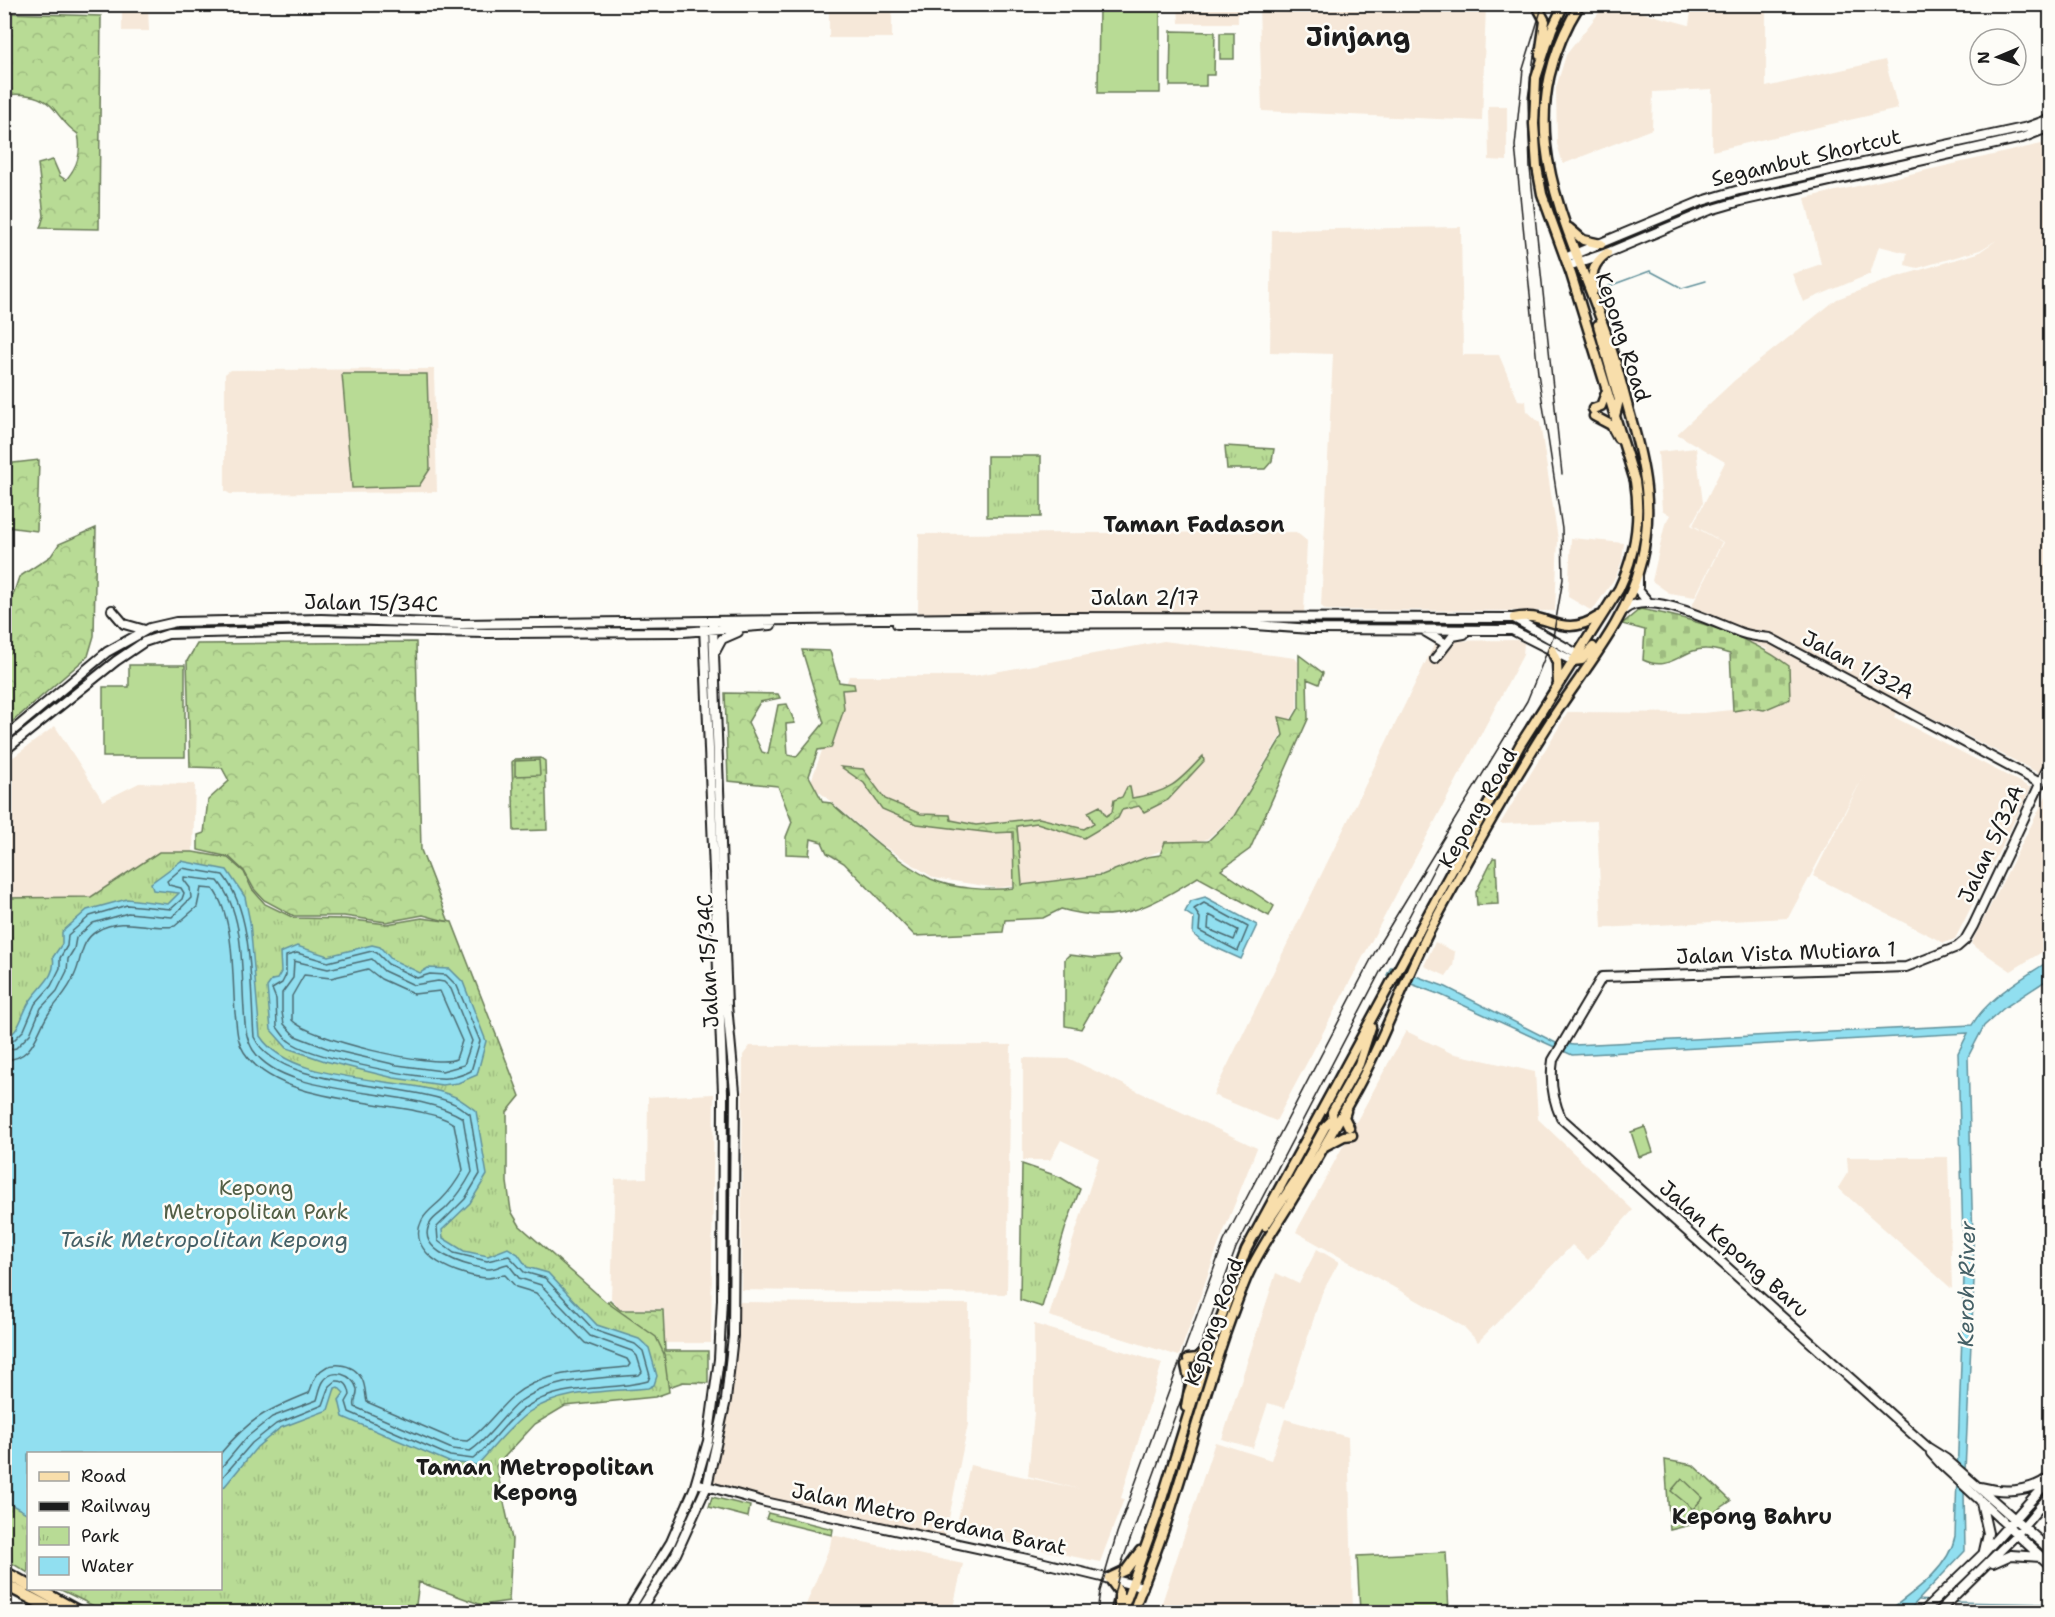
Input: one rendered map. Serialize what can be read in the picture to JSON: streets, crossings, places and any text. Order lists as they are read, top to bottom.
{
  "streets": {
    "main road": ["Kepong Road"],
    "street": [
      "Segambut Shortcut",
      "Jalan 2/17",
      "Jalan 15/34C",
      "Jalan 1/32A",
      "Jalan 5/32A",
      "Jalan Vista Mutiara 1",
      "Jalan Kepong Baru",
      "Jalan Metro Perdana Barat"
    ]
  },
  "crossings": [
    ["Segambut Shortcut", "Kepong Road"],
    ["Kepong Road", "Jalan 2/17"],
    ["Kepong Road", "Jalan Metro Perdana Barat"],
    ["Jalan 2/17", "Jalan 15/34C"],
    ["Jalan 15/34C", "Jalan Metro Perdana Barat"],
    ["Jalan 1/32A", "Jalan 5/32A"],
    ["Jalan 5/32A", "Jalan Vista Mutiara 1"],
    ["Jalan Vista Mutiara 1", "Jalan Kepong Baru"]
  ],
  "districts": [
    "Jinjang",
    "Taman Fadason",
    "Taman Metropolitan Kepong",
    "Kepong Bahru"
  ],
  "water": ["Tasik Metropolitan Kepong", "Keroh River"],
  "parks": ["Kepong Metropolitan Park"],
  "legend": [
    "Road",
    "Railway",
    "Park",
    "Water"
  ],
  "north": "left"
}
